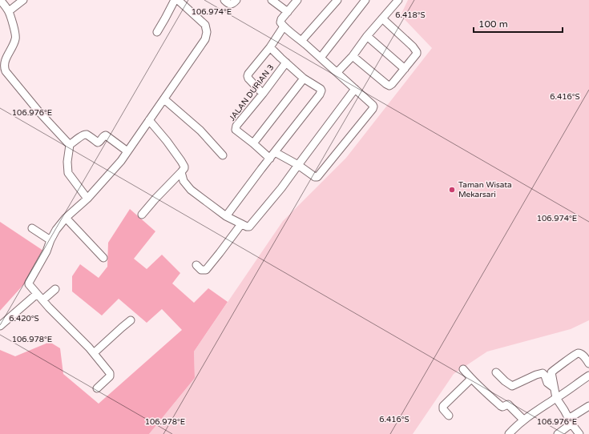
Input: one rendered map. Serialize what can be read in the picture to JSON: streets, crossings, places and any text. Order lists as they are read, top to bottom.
{
  "streets": {
    "street": ["JALAN DURIAN 3"]
  },
  "places": ["Taman Wisata Mekarsari"],
  "scale_bar": "100 m",
  "coordinates": [
    "106.974°E",
    "6.418°S",
    "6.416°S",
    "106.976°E",
    "6.420°S",
    "106.978°E"
  ]
}
